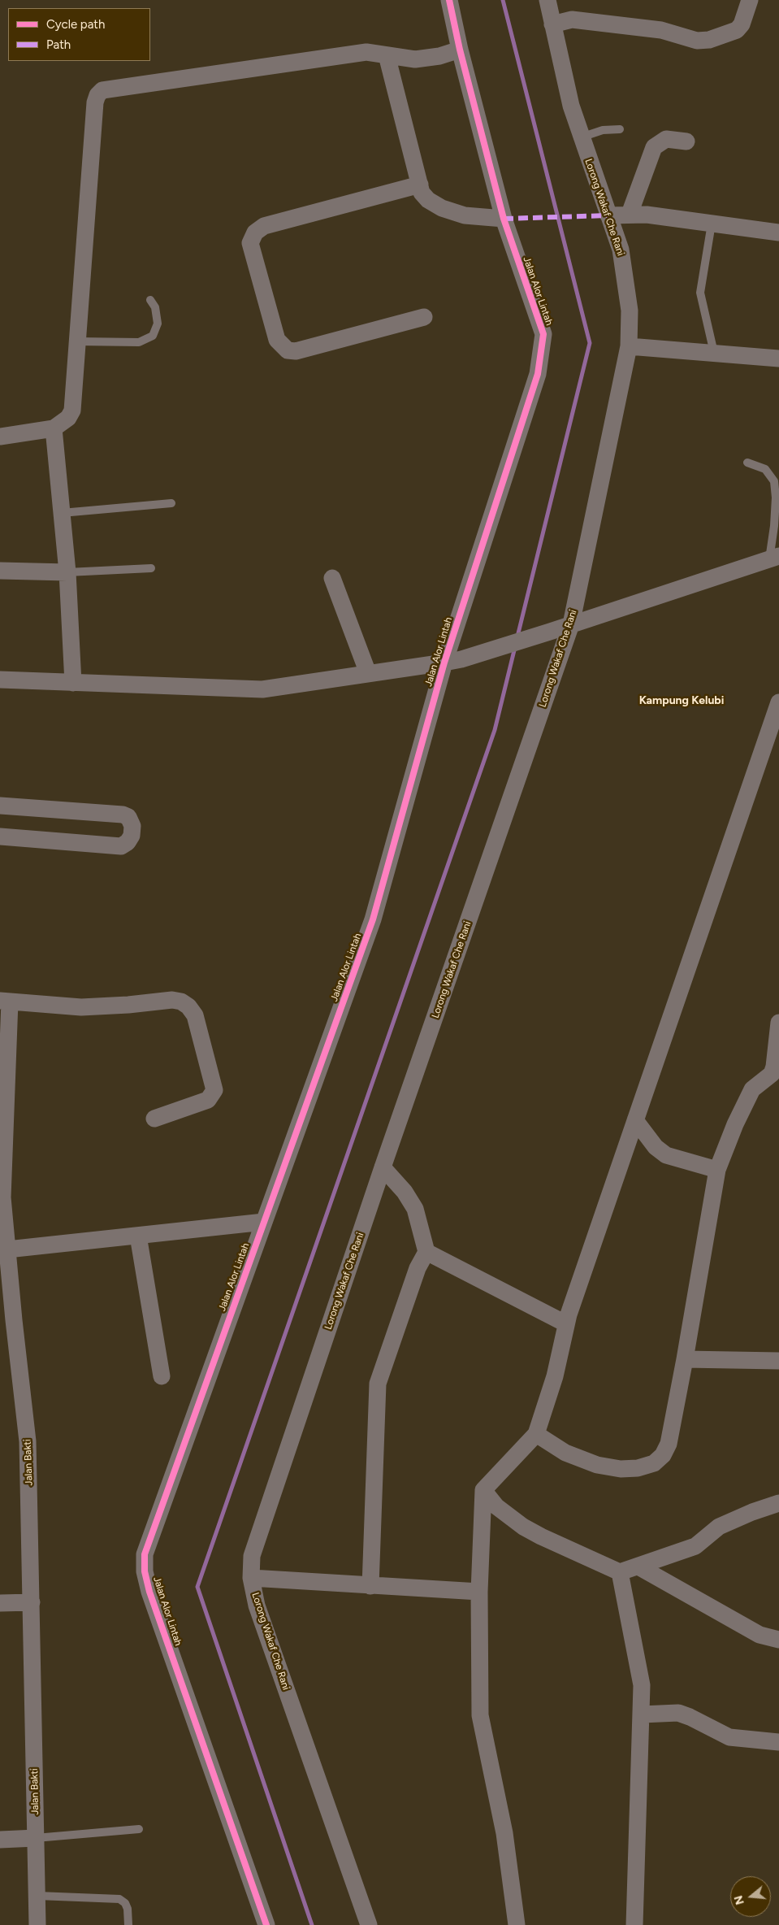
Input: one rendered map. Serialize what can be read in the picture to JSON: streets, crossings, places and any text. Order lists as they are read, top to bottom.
{
  "streets": {
    "street": ["Lorong Wakaf Che Rani", "Jalan Alor Lintah", "Jalan Bakti"]
  },
  "districts": ["Kampung Kelubi"],
  "legend": ["Cycle path", "Path"],
  "north": "left"
}
